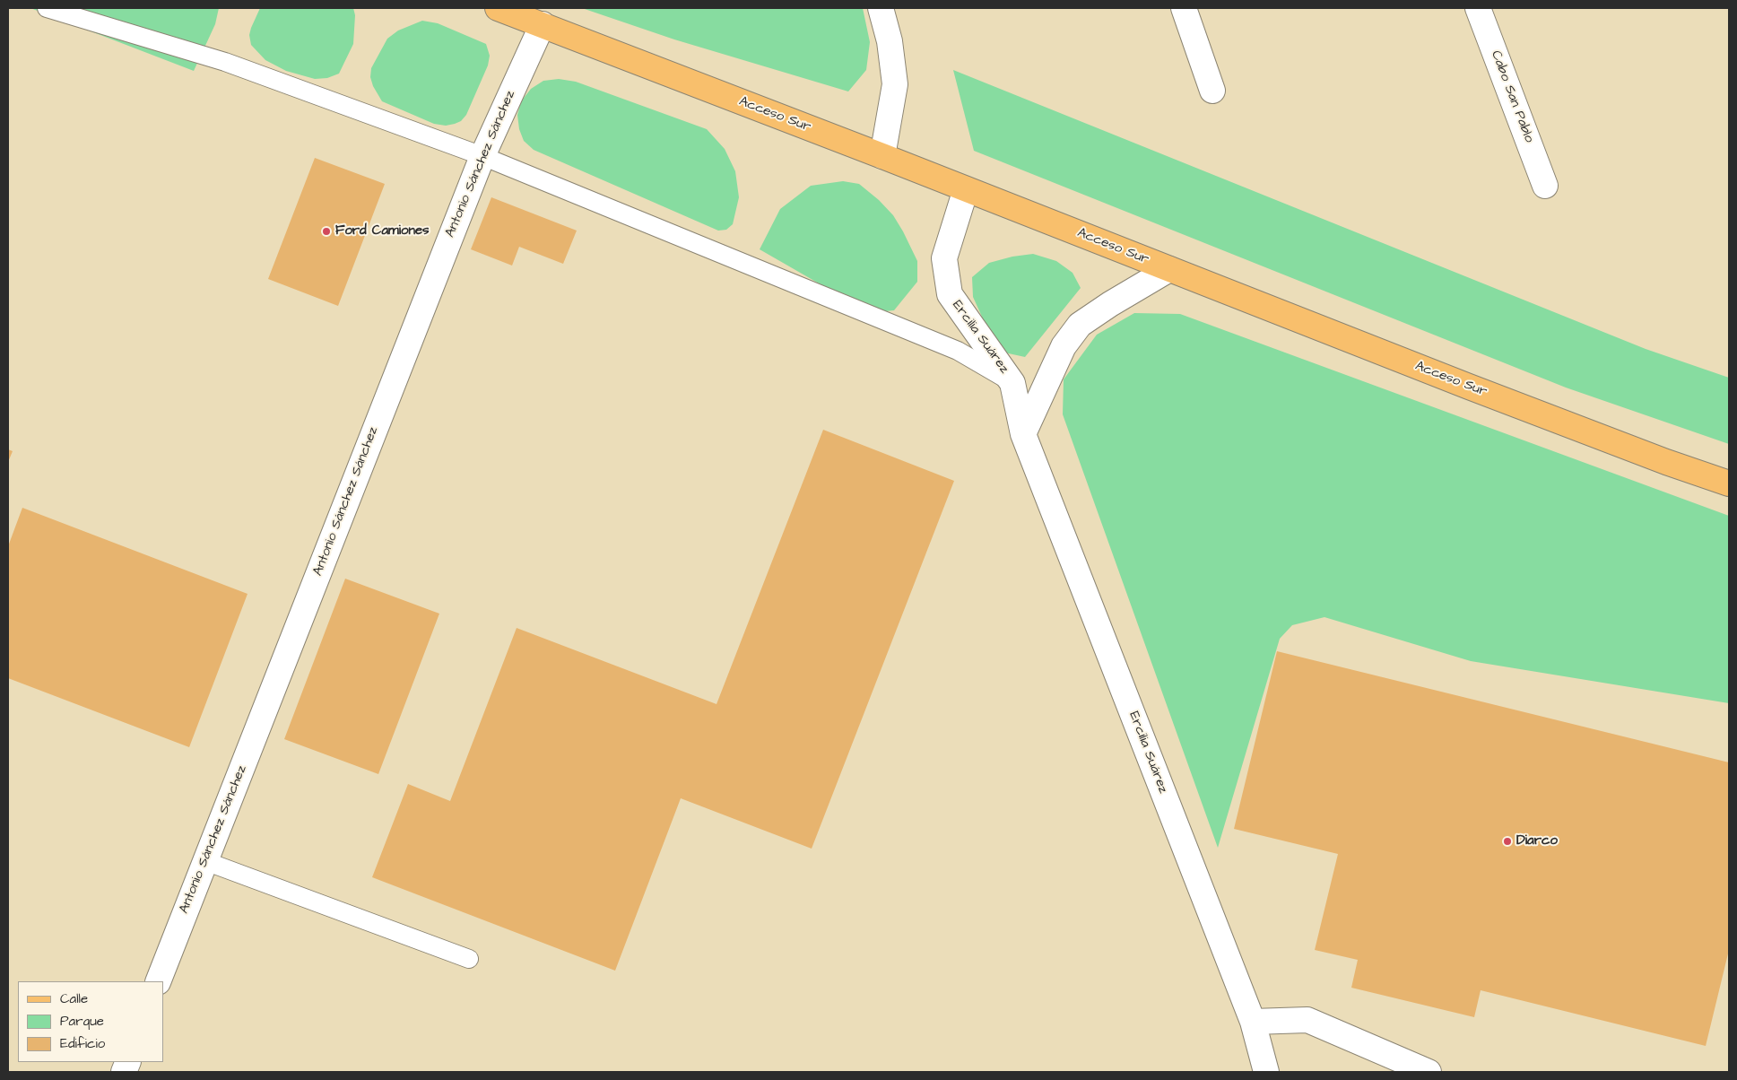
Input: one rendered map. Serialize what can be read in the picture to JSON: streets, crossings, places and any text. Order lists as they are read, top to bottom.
{
  "streets": {
    "main road": ["Acceso Sur"],
    "street": ["Cabo San Pablo", "Antonio Sánchez Sánchez", "Ercilia Suárez"]
  },
  "crossings": [
    ["Acceso Sur", "Antonio Sánchez Sánchez"],
    ["Acceso Sur", "Ercilia Suárez"]
  ],
  "places": ["Ford Camiones", "Diarco"],
  "legend": ["Calle", "Parque", "Edificio"]
}
